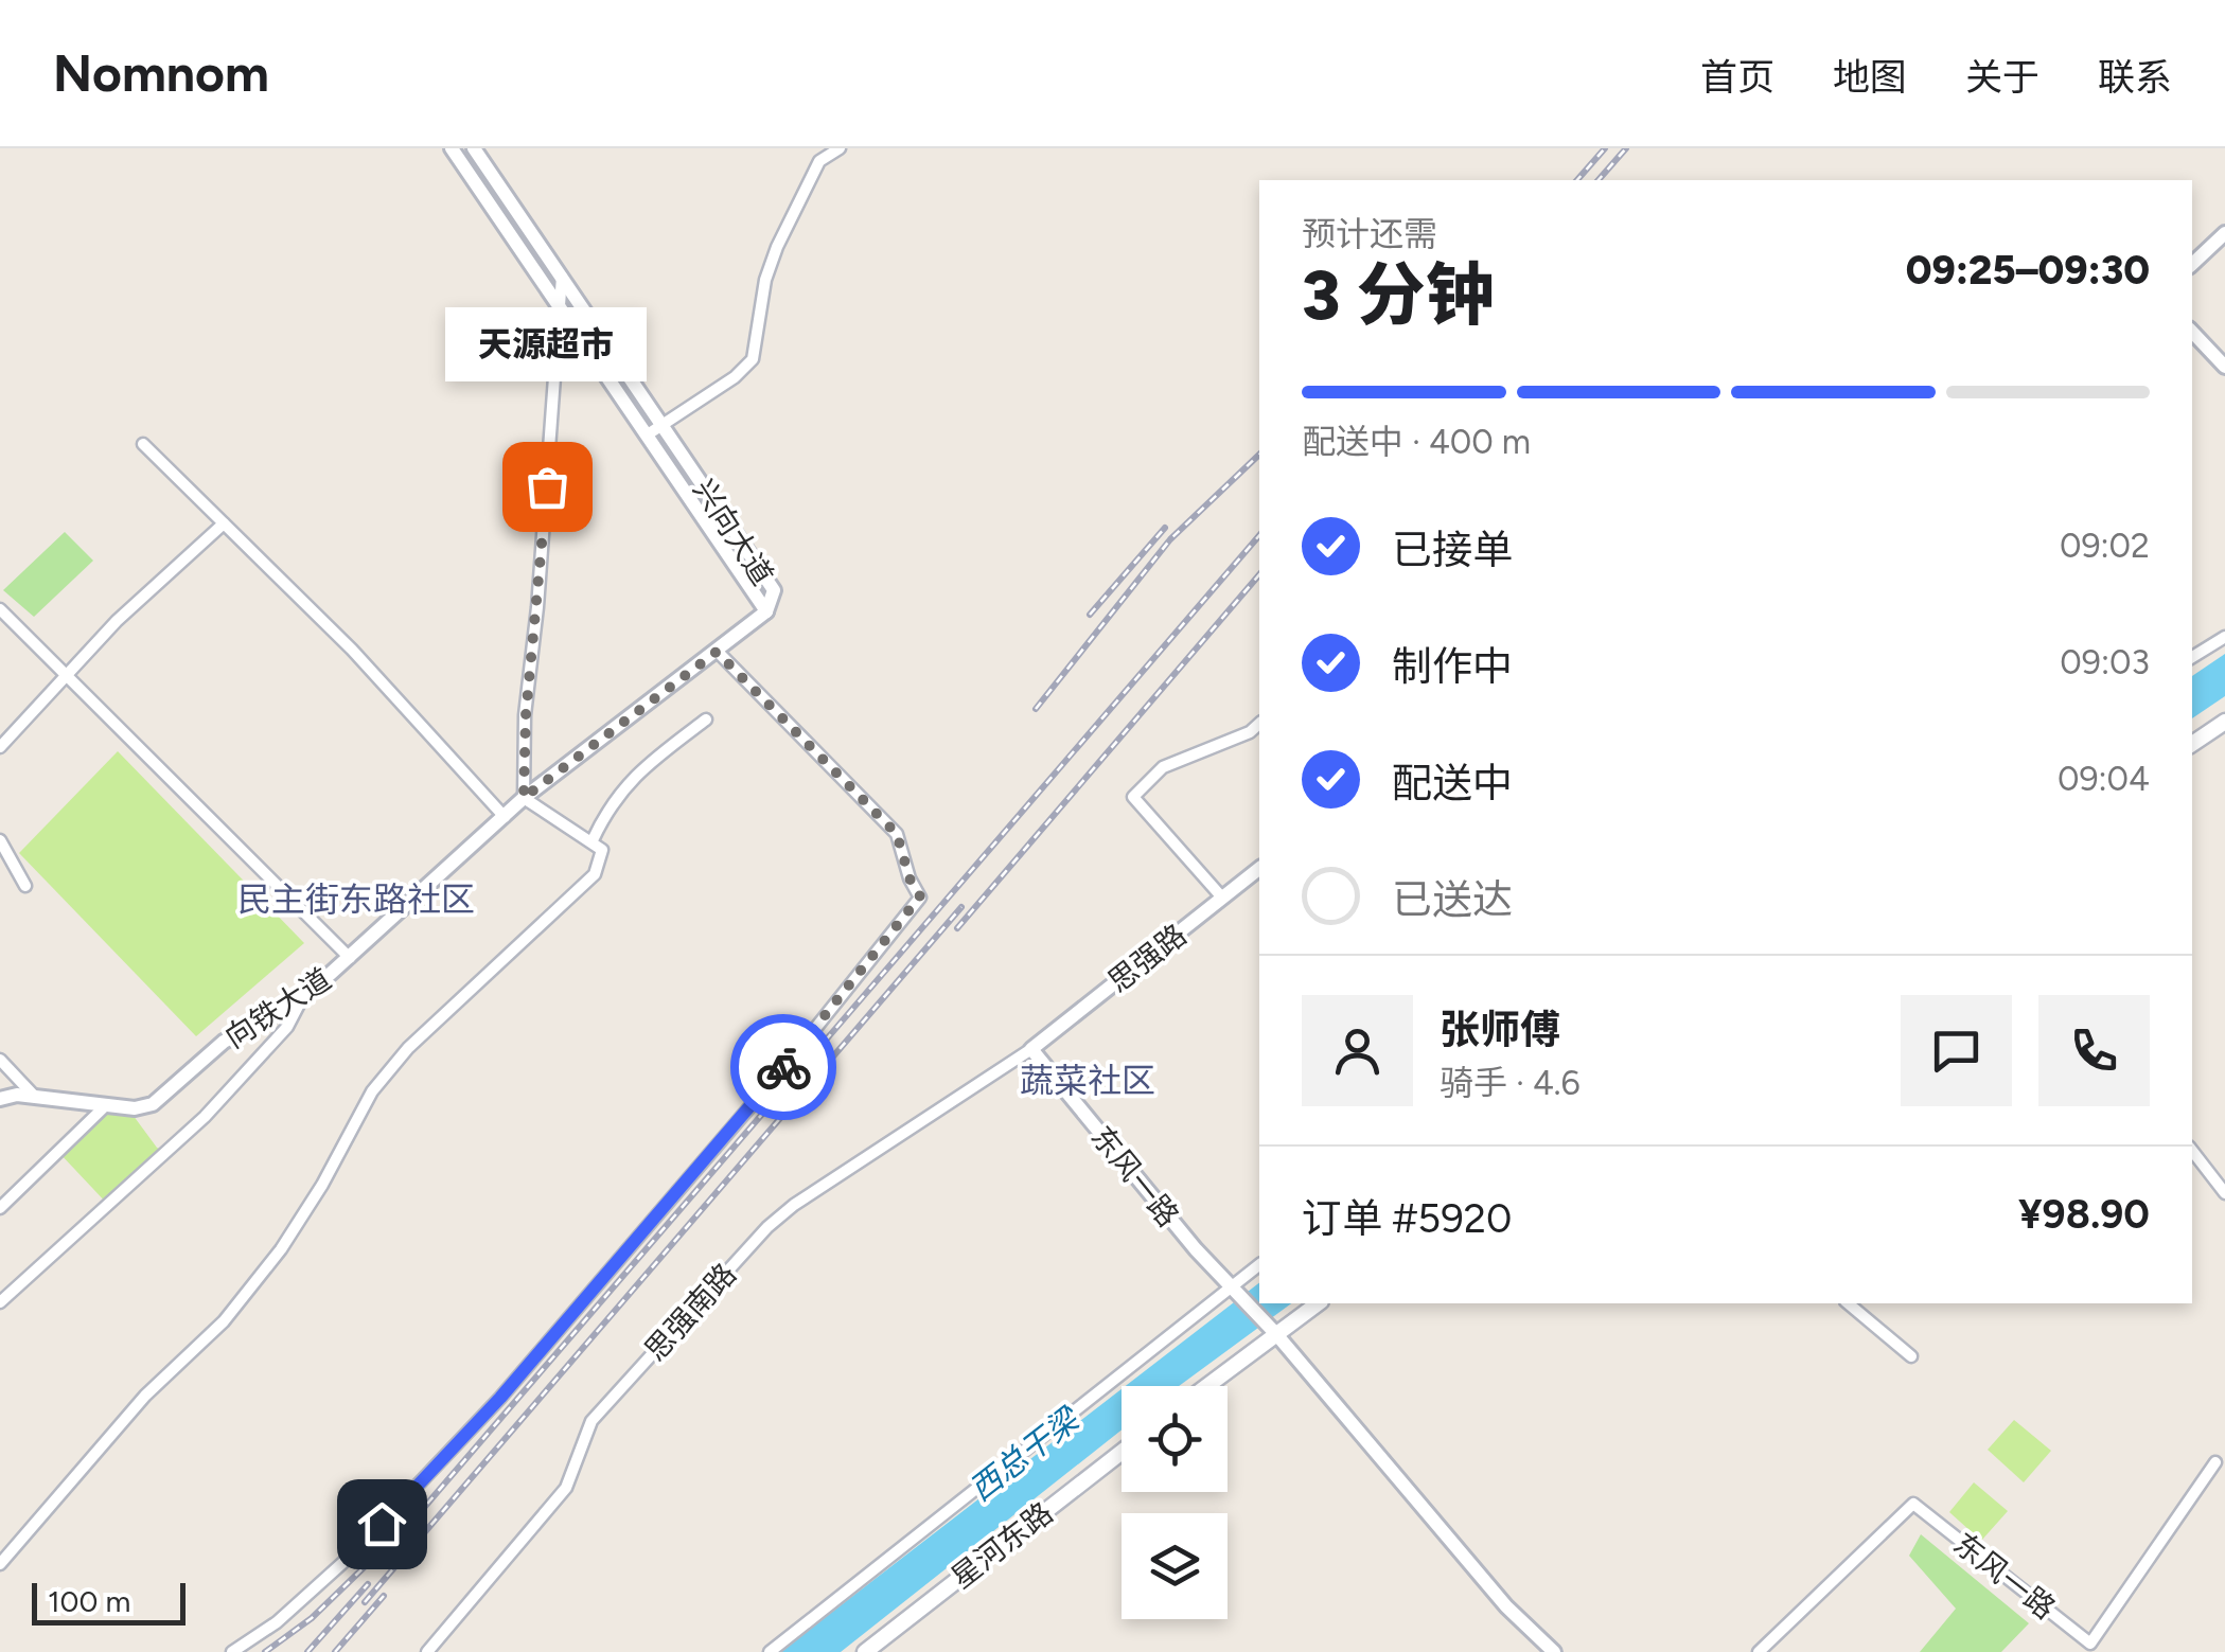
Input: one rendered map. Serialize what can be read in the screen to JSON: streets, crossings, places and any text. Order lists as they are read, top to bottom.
{
  "streets": {
    "main road": ["星河东路"],
    "street": [
      "兴向大道",
      "思强路",
      "向铁大道",
      "东风一路",
      "思强南路"
    ]
  },
  "crossings": [
    ["兴向大道", "向铁大道"],
    ["思强路", "东风一路"],
    ["思强路", "思强南路"],
    ["东风一路", "思强南路"]
  ],
  "districts": ["民主街东路社区", "蔬菜社区"],
  "water": ["西总干梁"],
  "places": ["天源超市"],
  "scale_bar": "100 m",
  "page": {
    "header": "Nomnom",
    "nav": [
      "首页",
      "地图",
      "关于",
      "联系"
    ],
    "heading": ["3 分钟", "预计还需", "09:25–09:30"],
    "panel": [
      "张师傅",
      "骑手 · 4.6",
      "订单 #5920",
      "¥98.90"
    ],
    "bubble": "天源超市",
    "bar": "配送中 · 400 m",
    "list": [
      ["已接单", "09:02"],
      ["制作中", "09:03"],
      ["配送中", "09:04"],
      "已送达"
    ],
    "scale": "100 m"
  }
}
